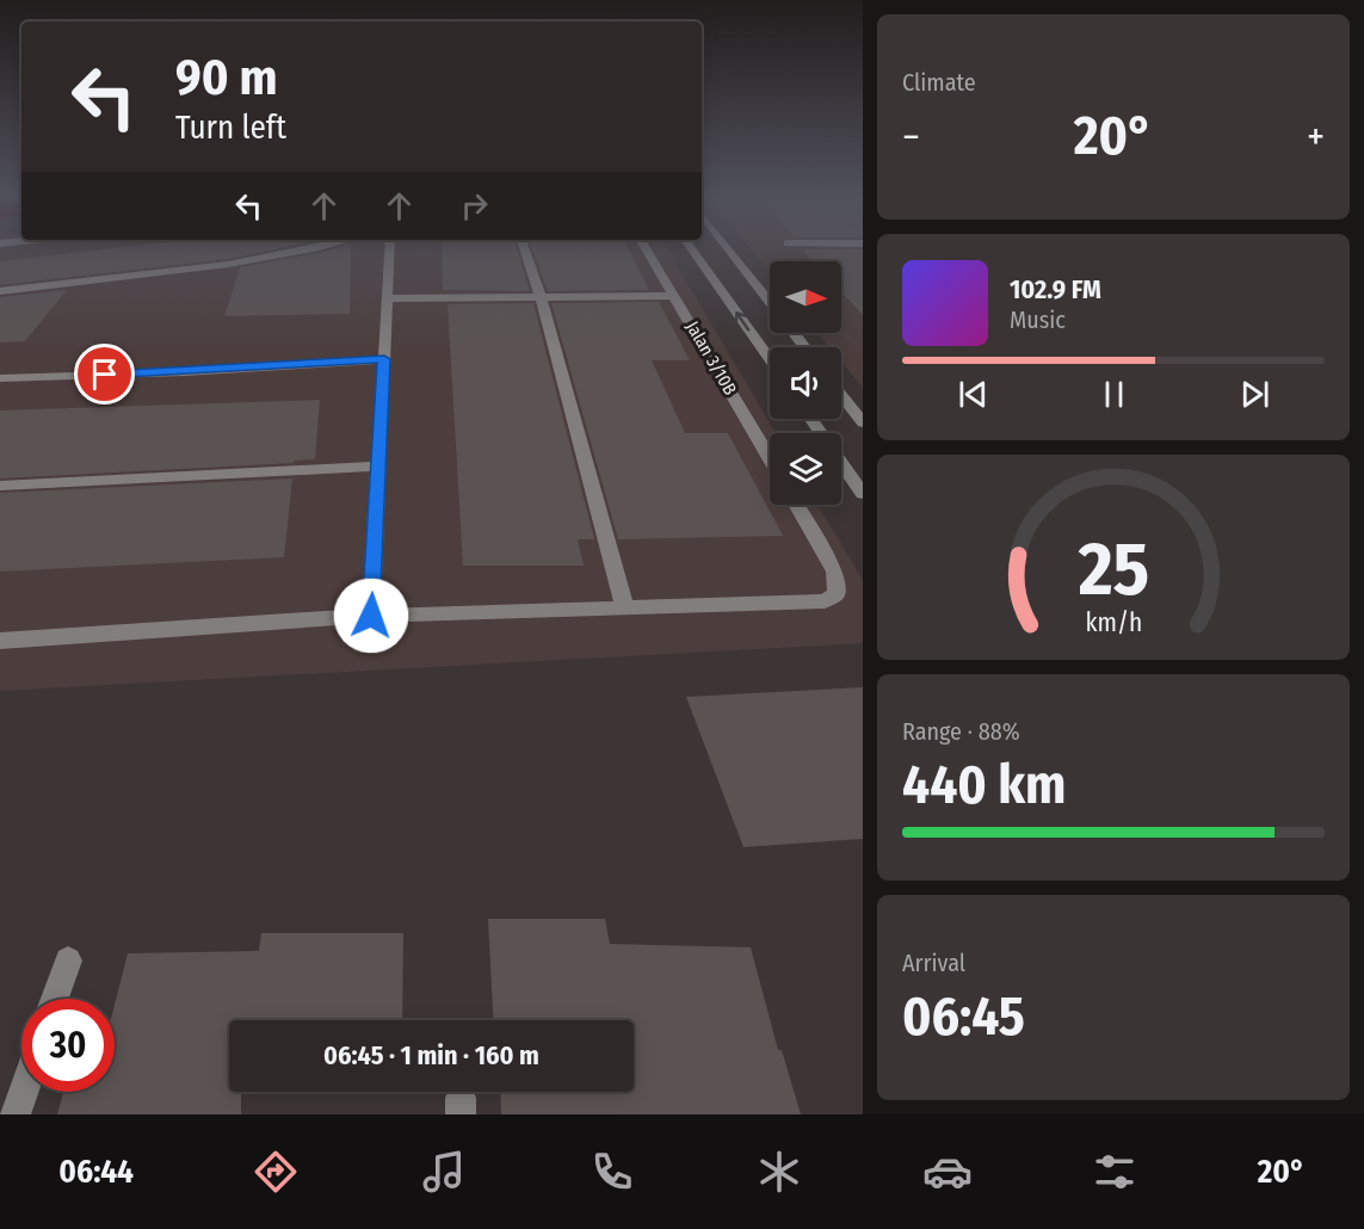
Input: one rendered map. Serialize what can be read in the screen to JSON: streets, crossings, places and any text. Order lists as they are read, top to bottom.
{
  "streets": {
    "street": ["Jalan 3/10B"]
  },
  "north": "right",
  "page": {
    "tile": [
      "Climate",
      ["Range · 88%", "440 km"],
      ["Arrival", "06:45"]
    ],
    "turn": ["90 m", "Turn left"],
    "heat": ["−", "20°", "+"],
    "song": ["102.9 FM", "Music"],
    "limit": "30",
    "trip": "06:45 · 1 min · 160 m",
    "tabs": ["06:44", "20°"],
    "gauge": ["25", "km/h"]
  }
}
